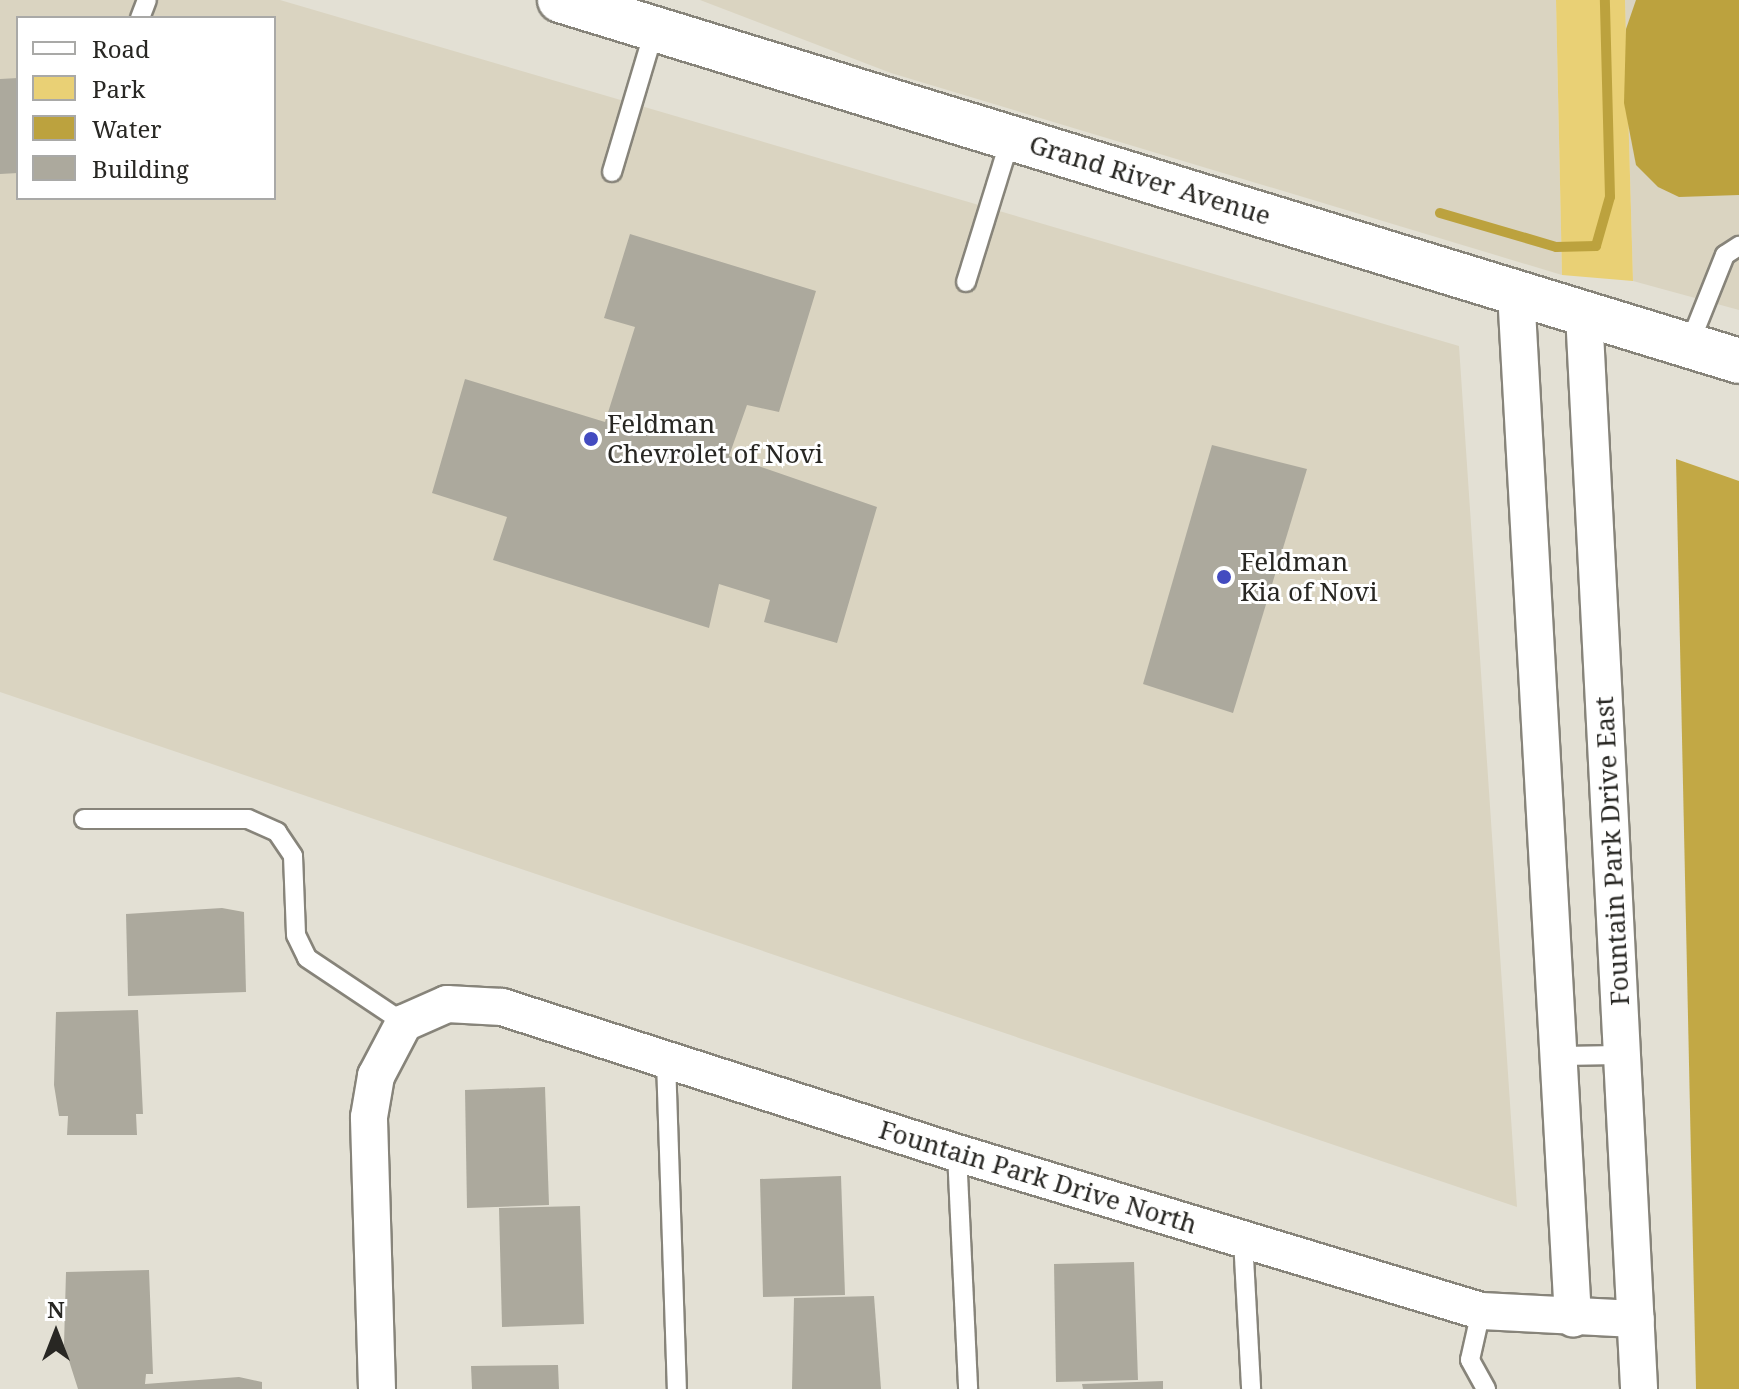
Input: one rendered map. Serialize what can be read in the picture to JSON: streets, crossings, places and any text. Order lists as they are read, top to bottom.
{
  "streets": {
    "main road": ["Grand River Avenue"],
    "street": ["Fountain Park Drive East", "Fountain Park Drive North"]
  },
  "crossings": [
    ["Grand River Avenue", "Fountain Park Drive East"],
    ["Fountain Park Drive East", "Fountain Park Drive North"]
  ],
  "places": ["Feldman Chevrolet of Novi", "Feldman Kia of Novi"],
  "legend": [
    "Road",
    "Park",
    "Water",
    "Building"
  ],
  "north": "top"
}
